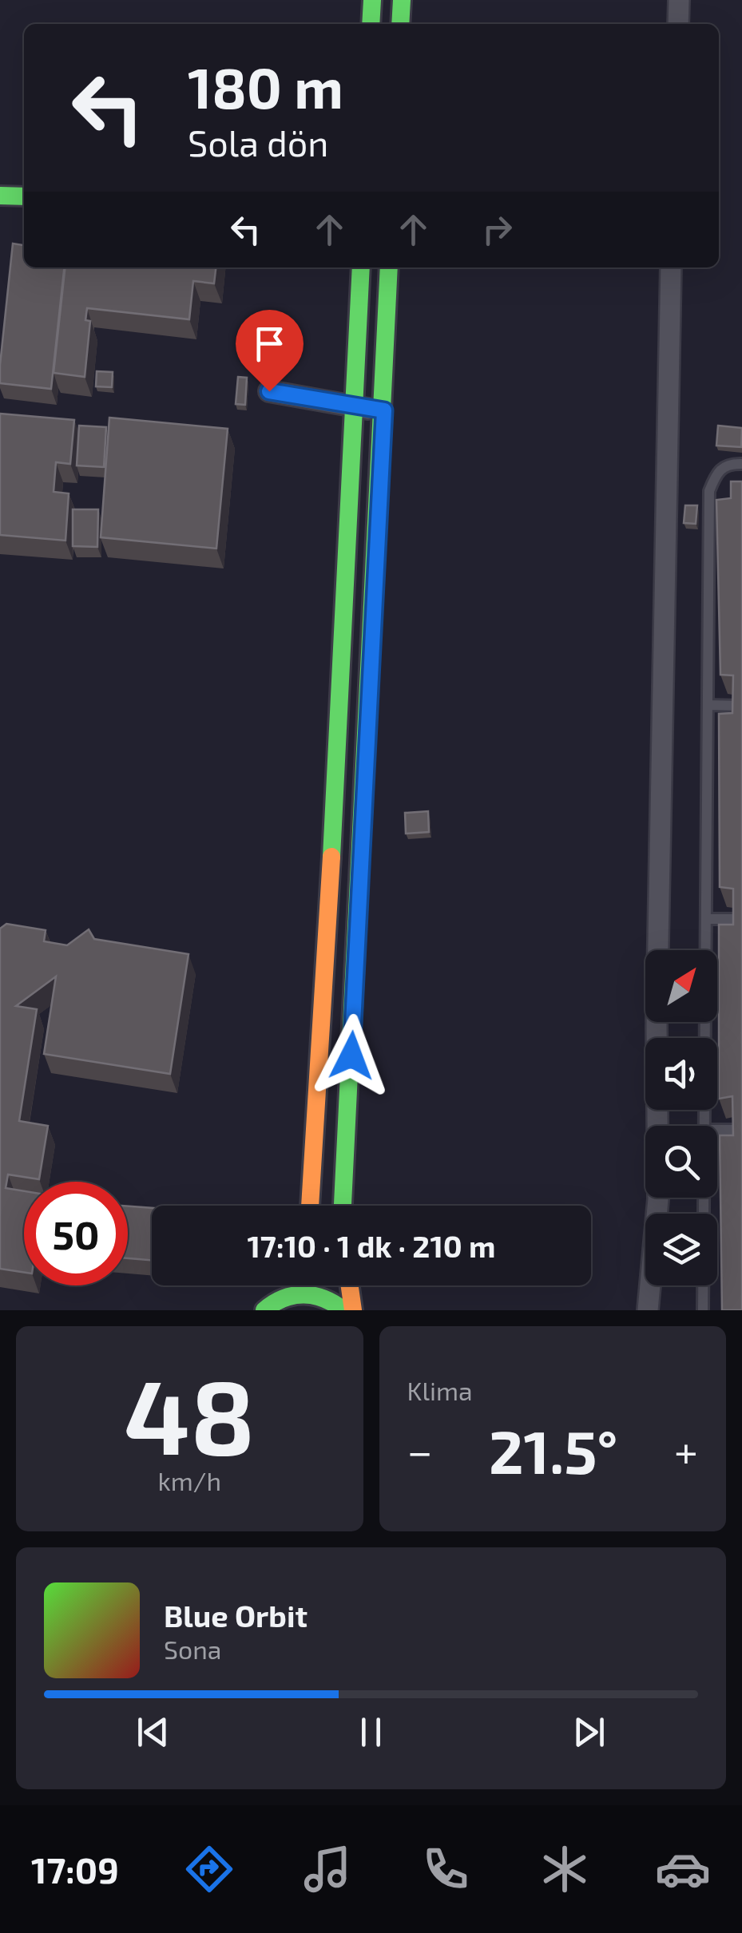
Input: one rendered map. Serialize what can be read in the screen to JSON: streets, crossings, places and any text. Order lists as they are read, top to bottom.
{
  "north": "top right",
  "page": {
    "turn": ["180 m", "Sola dön"],
    "limit": "50",
    "trip": "17:10 · 1 dk · 210 m",
    "tile": [
      ["48", "km/h"],
      "Klima"
    ],
    "heat": ["−", "21.5°", "+"],
    "song": ["Blue Orbit", "Sona"],
    "tabs": "17:09"
  }
}
